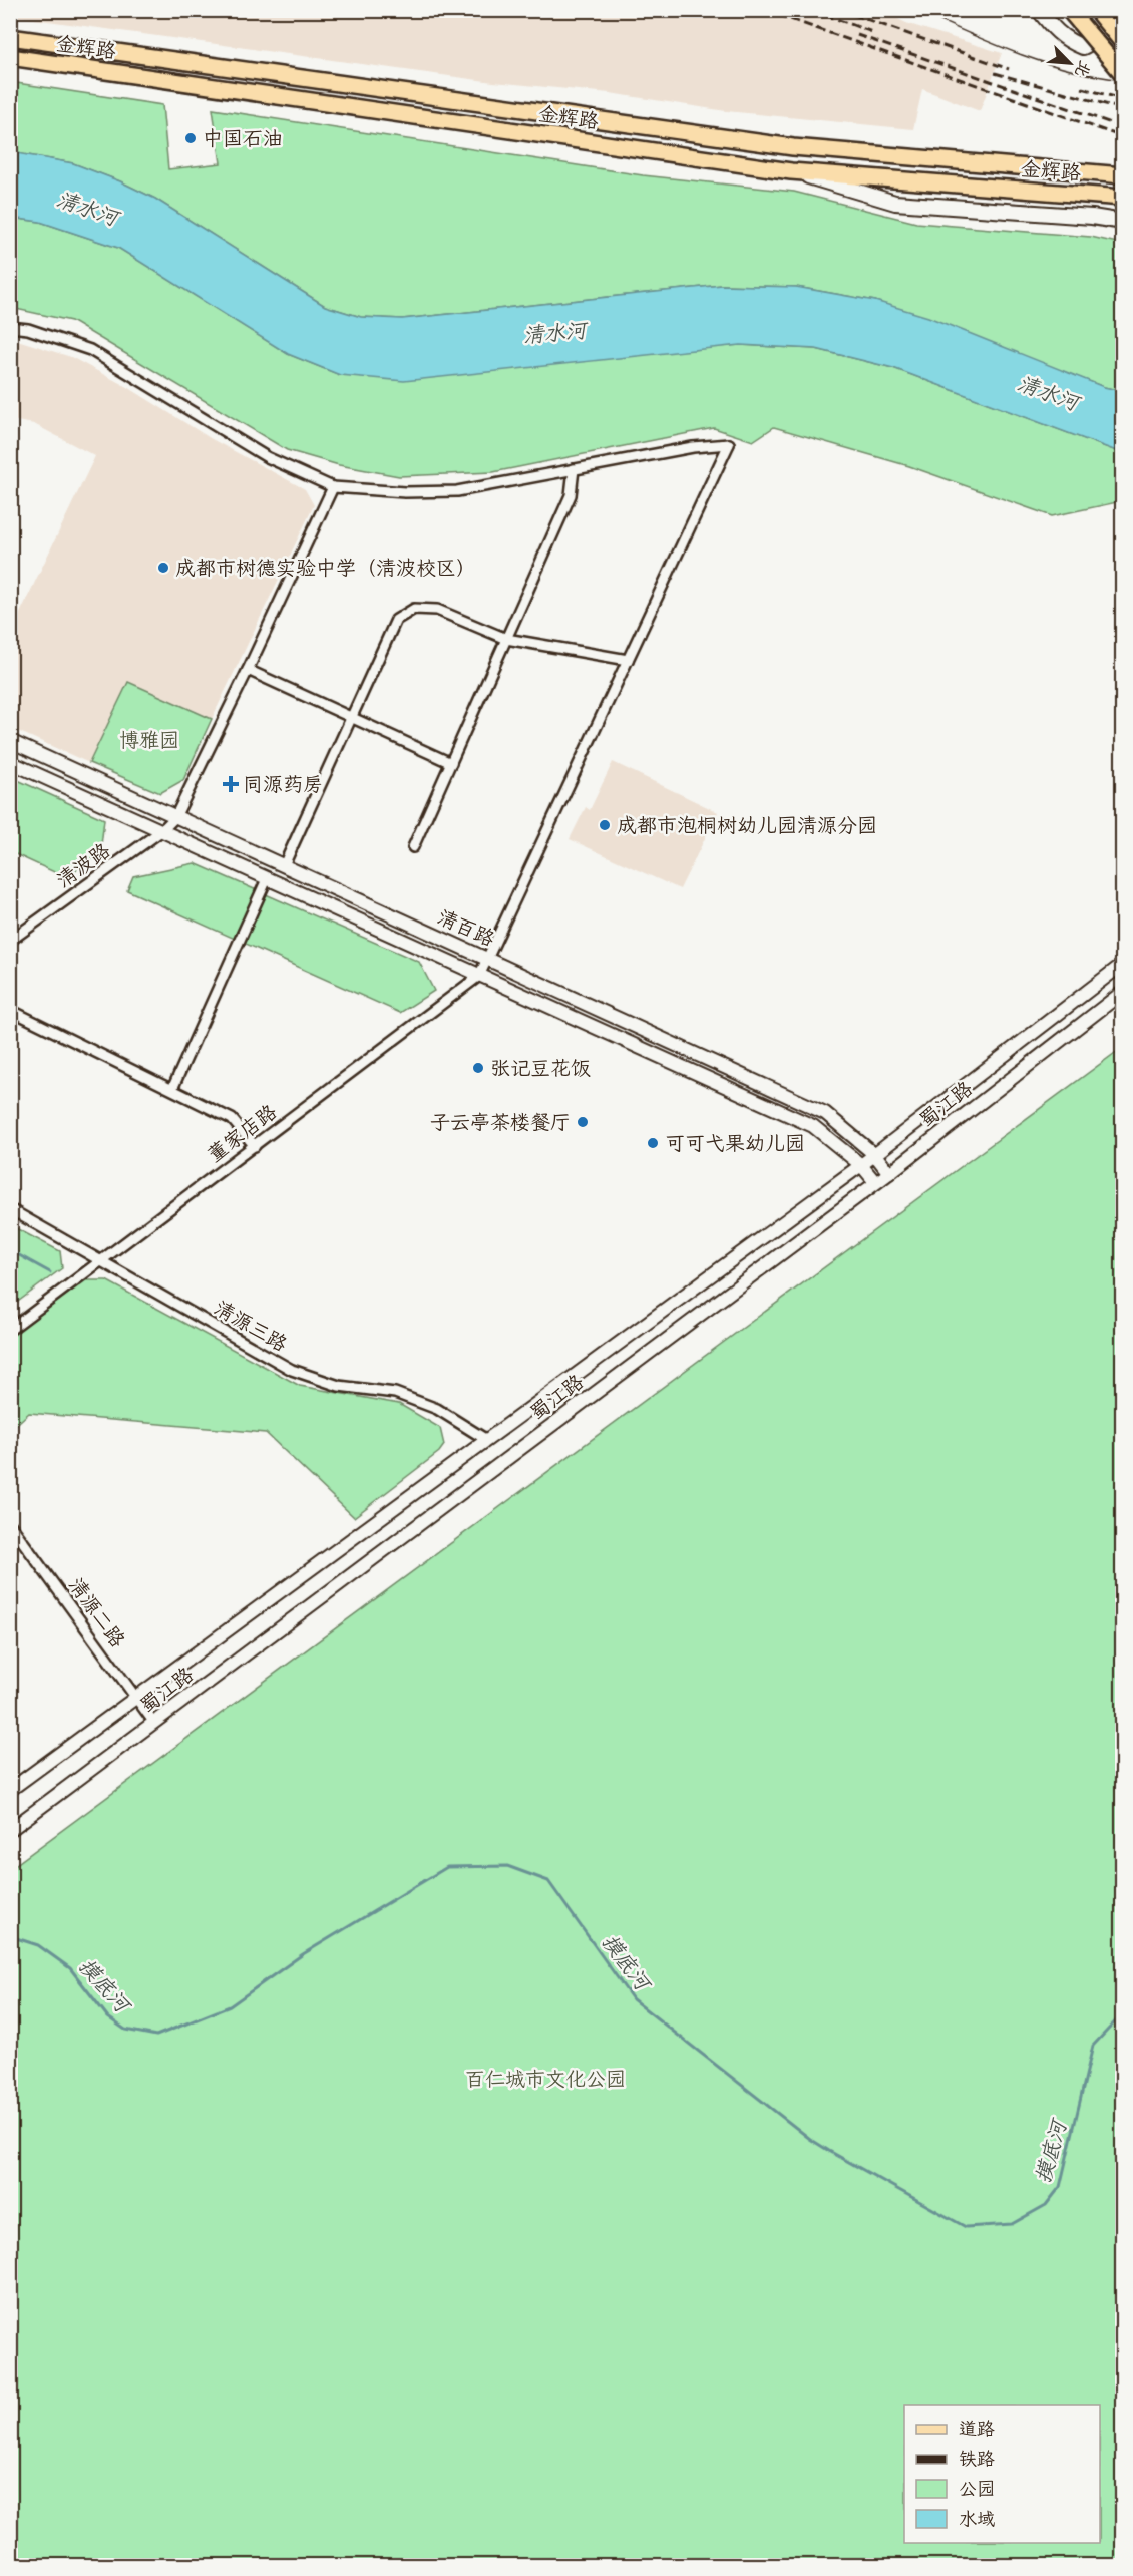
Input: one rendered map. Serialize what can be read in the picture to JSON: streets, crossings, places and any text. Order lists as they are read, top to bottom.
{
  "streets": {
    "main road": ["金辉路"],
    "street": [
      "清波路",
      "清百路",
      "蜀江路",
      "董家店路",
      "清源三路",
      "清源二路"
    ]
  },
  "crossings": [
    ["清波路", "清百路"],
    ["清百路", "蜀江路"],
    ["清百路", "董家店路"],
    ["蜀江路", "清源三路"],
    ["蜀江路", "清源二路"],
    ["董家店路", "清源三路"]
  ],
  "water": ["清水河", "摸底河"],
  "parks": ["博雅园", "百仁城市文化公园"],
  "places": {
    "other": [
      "中国石油",
      "成都市树德实验中学（清波校区）",
      "成都市泡桐树幼儿园清源分园",
      "张记豆花饭",
      "子云亭茶楼餐厅",
      "可可弋果幼儿园"
    ],
    "health": ["同源药房"]
  },
  "legend": [
    "道路",
    "铁路",
    "公园",
    "水域"
  ],
  "north": "bottom right"
}
